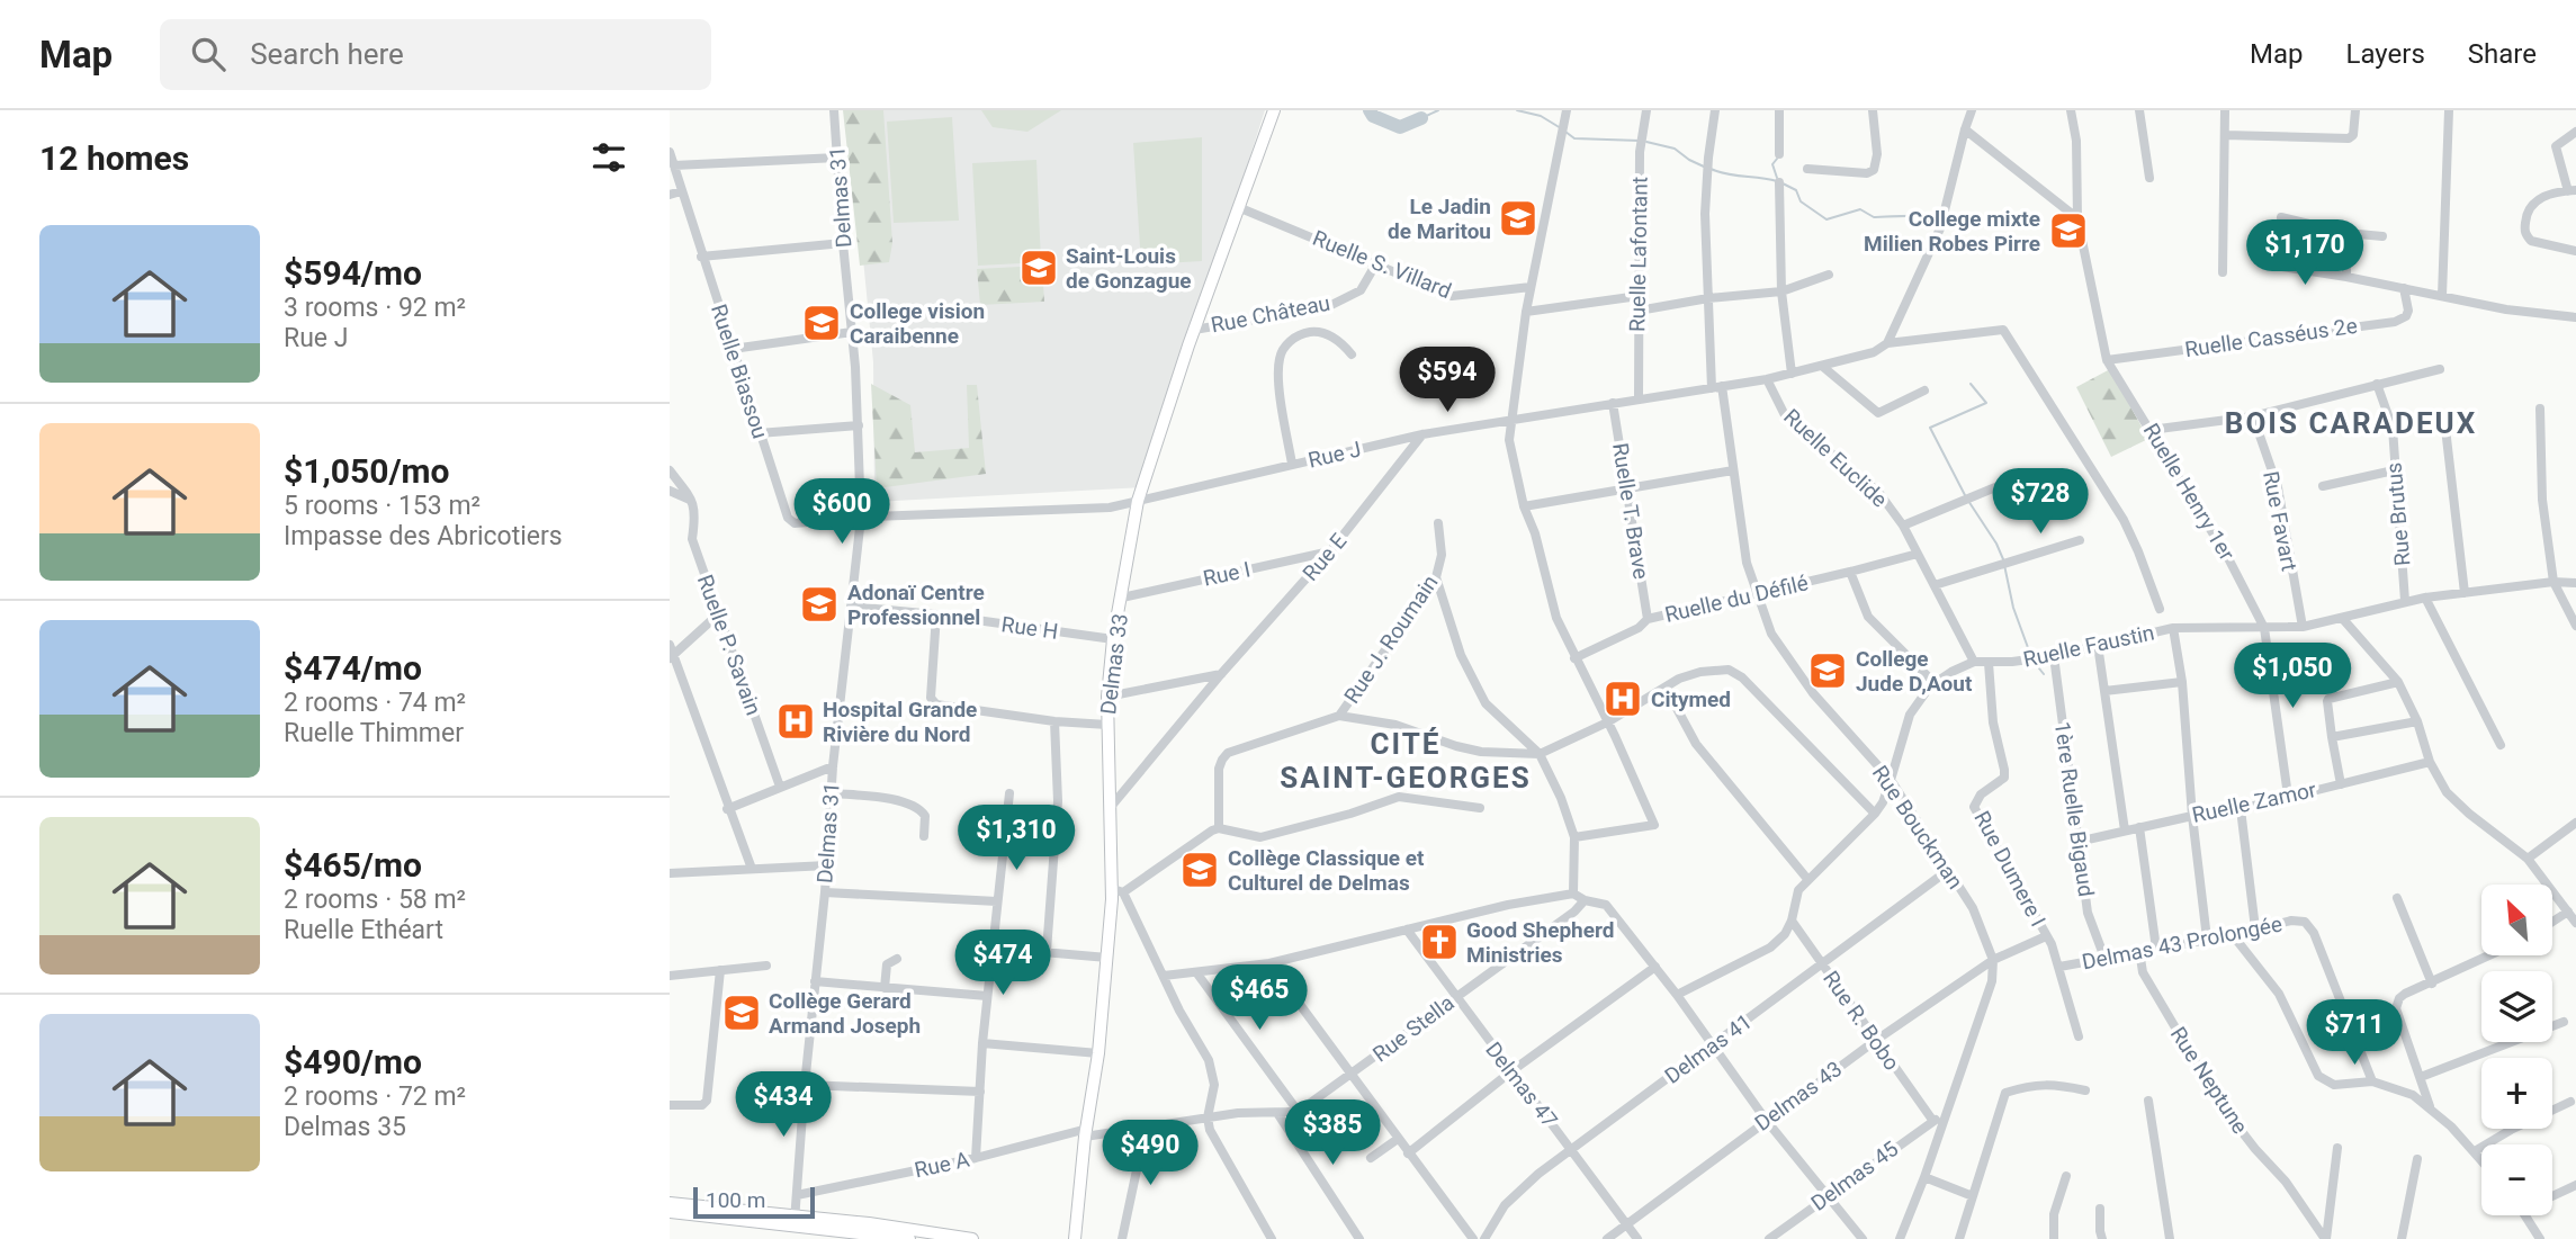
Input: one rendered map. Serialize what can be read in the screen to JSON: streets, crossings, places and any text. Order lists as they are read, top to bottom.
{
  "streets": {
    "main road": ["Delmas 33"],
    "street": [
      "Delmas 31",
      "Ruelle Lafontant",
      "Ruelle S. Villard",
      "Rue Château",
      "Ruelle Casséus 2e",
      "Ruelle Biassou",
      "Rue J",
      "Ruelle Euclide",
      "Ruelle Henry 1er",
      "Ruelle T. Brave",
      "Rue Brutus",
      "Rue Favart",
      "Rue E",
      "Rue I",
      "Ruelle du Défilé",
      "Rue H",
      "Rue J. Roumain",
      "Ruelle P. Savain",
      "Ruelle Faustin",
      "Ruelle Zamor",
      "1ère Ruelle Bigaud",
      "Rue Bouckman",
      "Rue Dumere I",
      "Delmas 43 Prolongée",
      "Rue R. Bobo",
      "Rue Stella",
      "Delmas 41",
      "Rue Neptune",
      "Delmas 47",
      "Delmas 43",
      "Rue A",
      "Delmas 45"
    ]
  },
  "crossings": [
    ["Delmas 31", "Ruelle Biassou"],
    ["Delmas 31", "Rue J"],
    ["Delmas 31", "Rue H"],
    ["Delmas 31", "Rue A"],
    ["Ruelle Lafontant", "Rue J"],
    ["Ruelle S. Villard", "Rue Château"],
    ["Ruelle S. Villard", "Delmas 33"],
    ["Rue Château", "Delmas 33"],
    ["Ruelle Casséus 2e", "Ruelle Henry 1er"],
    ["Ruelle Biassou", "Rue J"],
    ["Rue J", "Ruelle Euclide"],
    ["Rue J", "Ruelle T. Brave"],
    ["Rue J", "Rue E"],
    ["Rue J", "Delmas 33"],
    ["Rue J", "Rue Bouckman"],
    ["Ruelle Euclide", "Ruelle du Défilé"],
    ["Ruelle Euclide", "Ruelle Faustin"],
    ["Ruelle Henry 1er", "Ruelle Faustin"],
    ["Ruelle Henry 1er", "Ruelle Zamor"],
    ["Ruelle T. Brave", "Ruelle du Défilé"],
    ["Rue Brutus", "Ruelle Faustin"],
    ["Rue Favart", "Ruelle Faustin"],
    ["Rue E", "Rue I"],
    ["Rue E", "Delmas 33"],
    ["Rue I", "Delmas 33"],
    ["Ruelle du Défilé", "Rue Bouckman"],
    ["Rue H", "Delmas 33"],
    ["Ruelle Faustin", "1ère Ruelle Bigaud"],
    ["Ruelle Faustin", "Rue Dumere I"],
    ["Delmas 33", "Rue Stella"],
    ["Delmas 33", "Rue A"],
    ["Ruelle Zamor", "1ère Ruelle Bigaud"],
    ["1ère Ruelle Bigaud", "Delmas 43 Prolongée"],
    ["Rue Bouckman", "Delmas 41"],
    ["Rue Bouckman", "Delmas 43"],
    ["Rue Dumere I", "Delmas 43 Prolongée"],
    ["Rue Dumere I", "Delmas 43"],
    ["Delmas 43 Prolongée", "Rue Neptune"],
    ["Rue R. Bobo", "Delmas 41"],
    ["Rue R. Bobo", "Delmas 43"],
    ["Rue R. Bobo", "Delmas 45"],
    ["Rue Stella", "Delmas 47"],
    ["Rue Stella", "Rue A"],
    ["Delmas 41", "Delmas 47"],
    ["Delmas 47", "Delmas 43"]
  ],
  "districts": ["BOIS CARADEUX", "CITÉ SAINT-GEORGES"],
  "places": {
    "school or university": [
      "Le Jadin de Maritou",
      "College mixte Milien Robes Pirre",
      "Saint-Louis de Gonzague",
      "College vision Caraibenne",
      "Adonaï Centre Professionnel",
      "College Jude D,Aout",
      "Collège Classique et Culturel de Delmas",
      "Collège Gerard Armand Joseph"
    ],
    "hospital": ["Citymed", "Hospital Grande Rivière du Nord"],
    "church": ["Good Shepherd Ministries"]
  },
  "scale_bar": "100 m",
  "north": "top left",
  "page": {
    "header": "Map",
    "search": "Search here",
    "nav": ["Map", "Layers", "Share"],
    "heading": "12 homes",
    "list": [
      {
        "name": "$594/mo",
        "note": "3 rooms · 92 m² · Rue J"
      },
      {
        "name": "$1,050/mo",
        "note": "5 rooms · 153 m² · Impasse des Abricotiers"
      },
      {
        "name": "$474/mo",
        "note": "2 rooms · 74 m² · Ruelle Thimmer"
      },
      {
        "name": "$465/mo",
        "note": "2 rooms · 58 m² · Ruelle Ethéart"
      },
      {
        "name": "$490/mo",
        "note": "2 rooms · 72 m² · Delmas 35"
      }
    ],
    "price": [
      "$1,170",
      "$594",
      "$728",
      "$600",
      "$1,050",
      "$1,310",
      "$474",
      "$465",
      "$711",
      "$434",
      "$385",
      "$490"
    ],
    "map_buttons": ["+", "−"],
    "scale": "100 m"
  }
}
